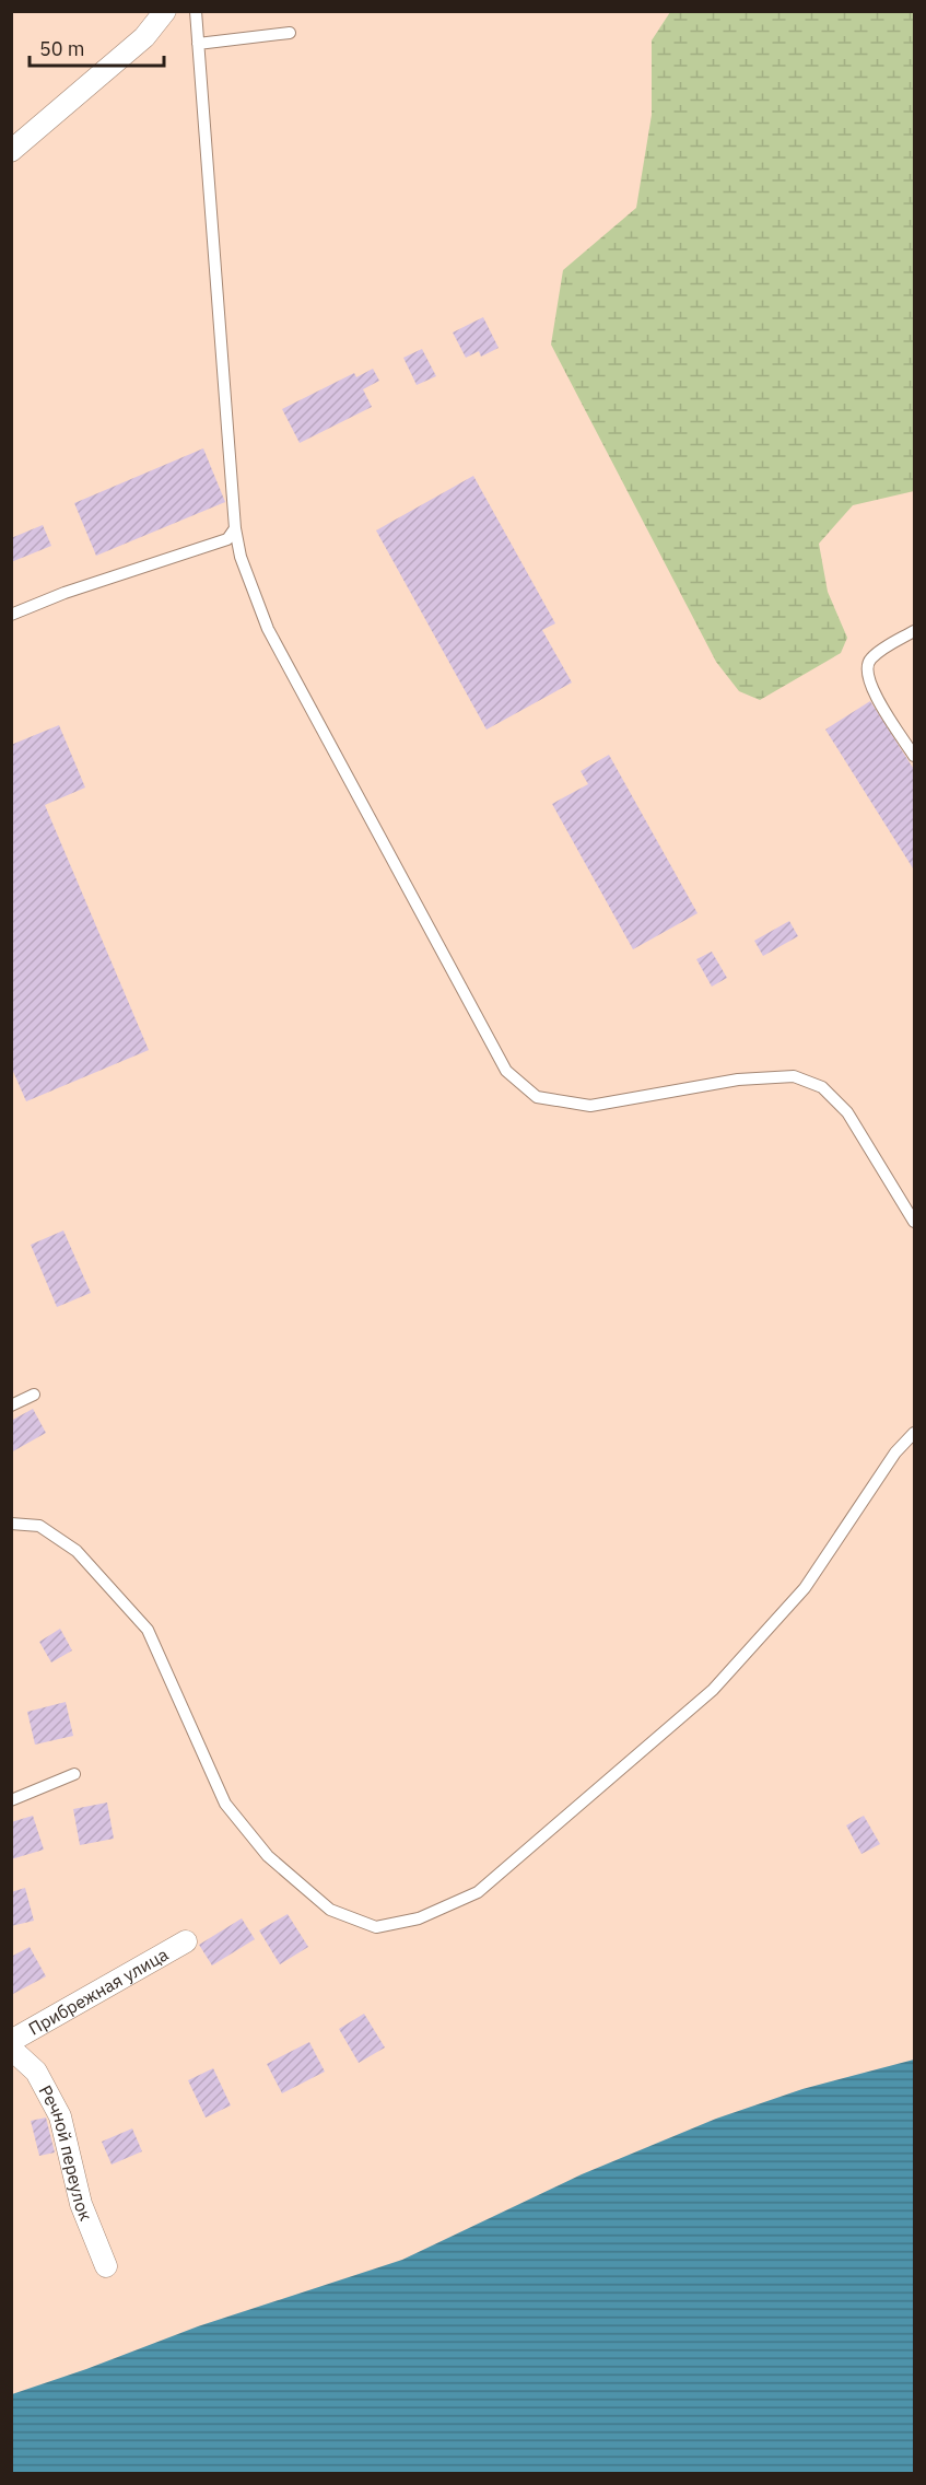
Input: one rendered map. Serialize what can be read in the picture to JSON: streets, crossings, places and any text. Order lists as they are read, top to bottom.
{
  "streets": {
    "street": ["Прибрежная улица", "Речной переулок"]
  },
  "crossings": [
    ["Прибрежная улица", "Речной переулок"]
  ],
  "scale_bar": "50 m"
}
